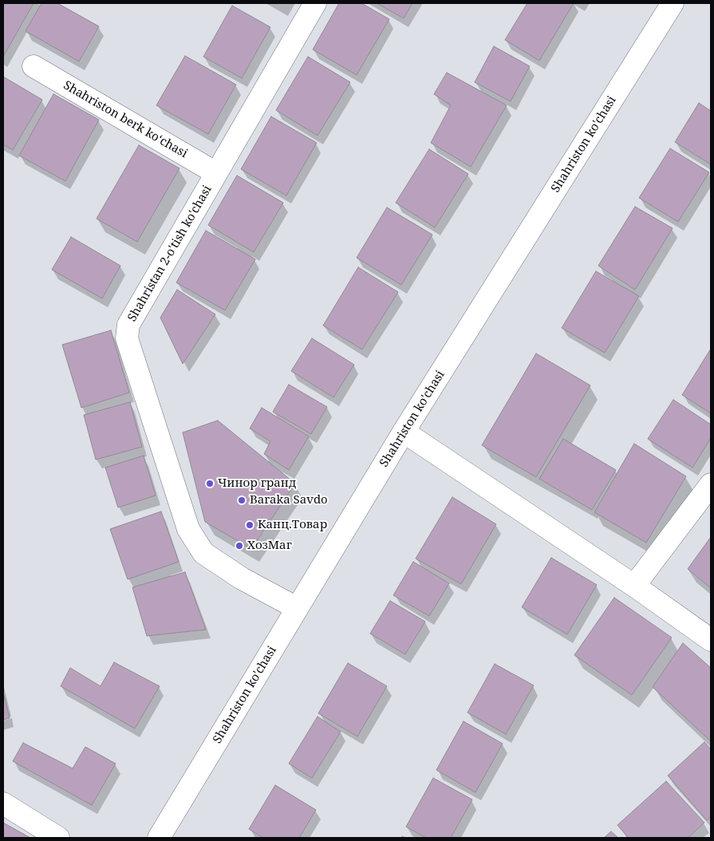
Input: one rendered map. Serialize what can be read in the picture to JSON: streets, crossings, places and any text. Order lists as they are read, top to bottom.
{
  "streets": {
    "street": ["Shahriston berk koʻchasi", "Shahriston ko'chasi", "Shahristan 2-o'tish ko'chasi"]
  },
  "crossings": [
    ["Shahriston berk koʻchasi", "Shahristan 2-o'tish ko'chasi"],
    ["Shahriston ko'chasi", "Shahristan 2-o'tish ko'chasi"]
  ],
  "places": [
    "Чинор гранд",
    "Baraka Savdo",
    "Канц.Товар",
    "ХозМаг"
  ]
}
